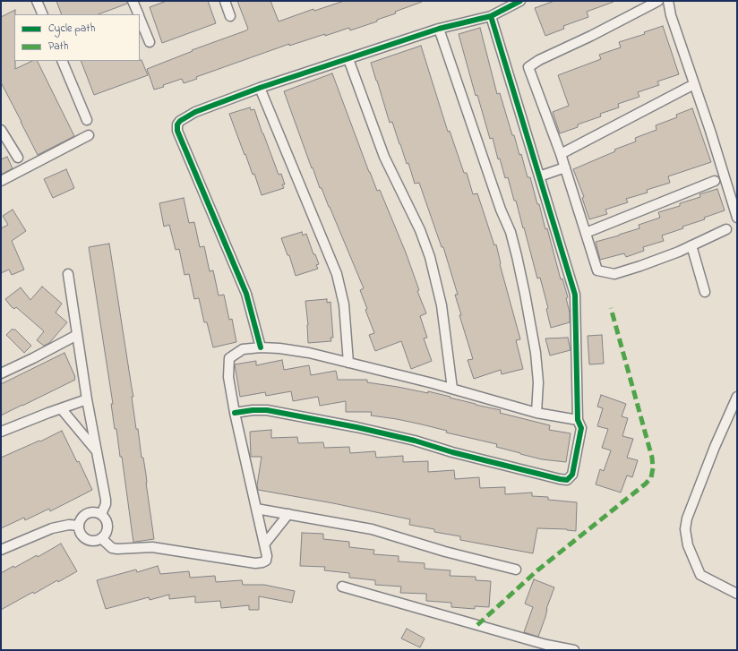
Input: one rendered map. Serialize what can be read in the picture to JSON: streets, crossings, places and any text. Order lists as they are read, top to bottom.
{
  "legend": ["Cycle path", "Path"]
}
